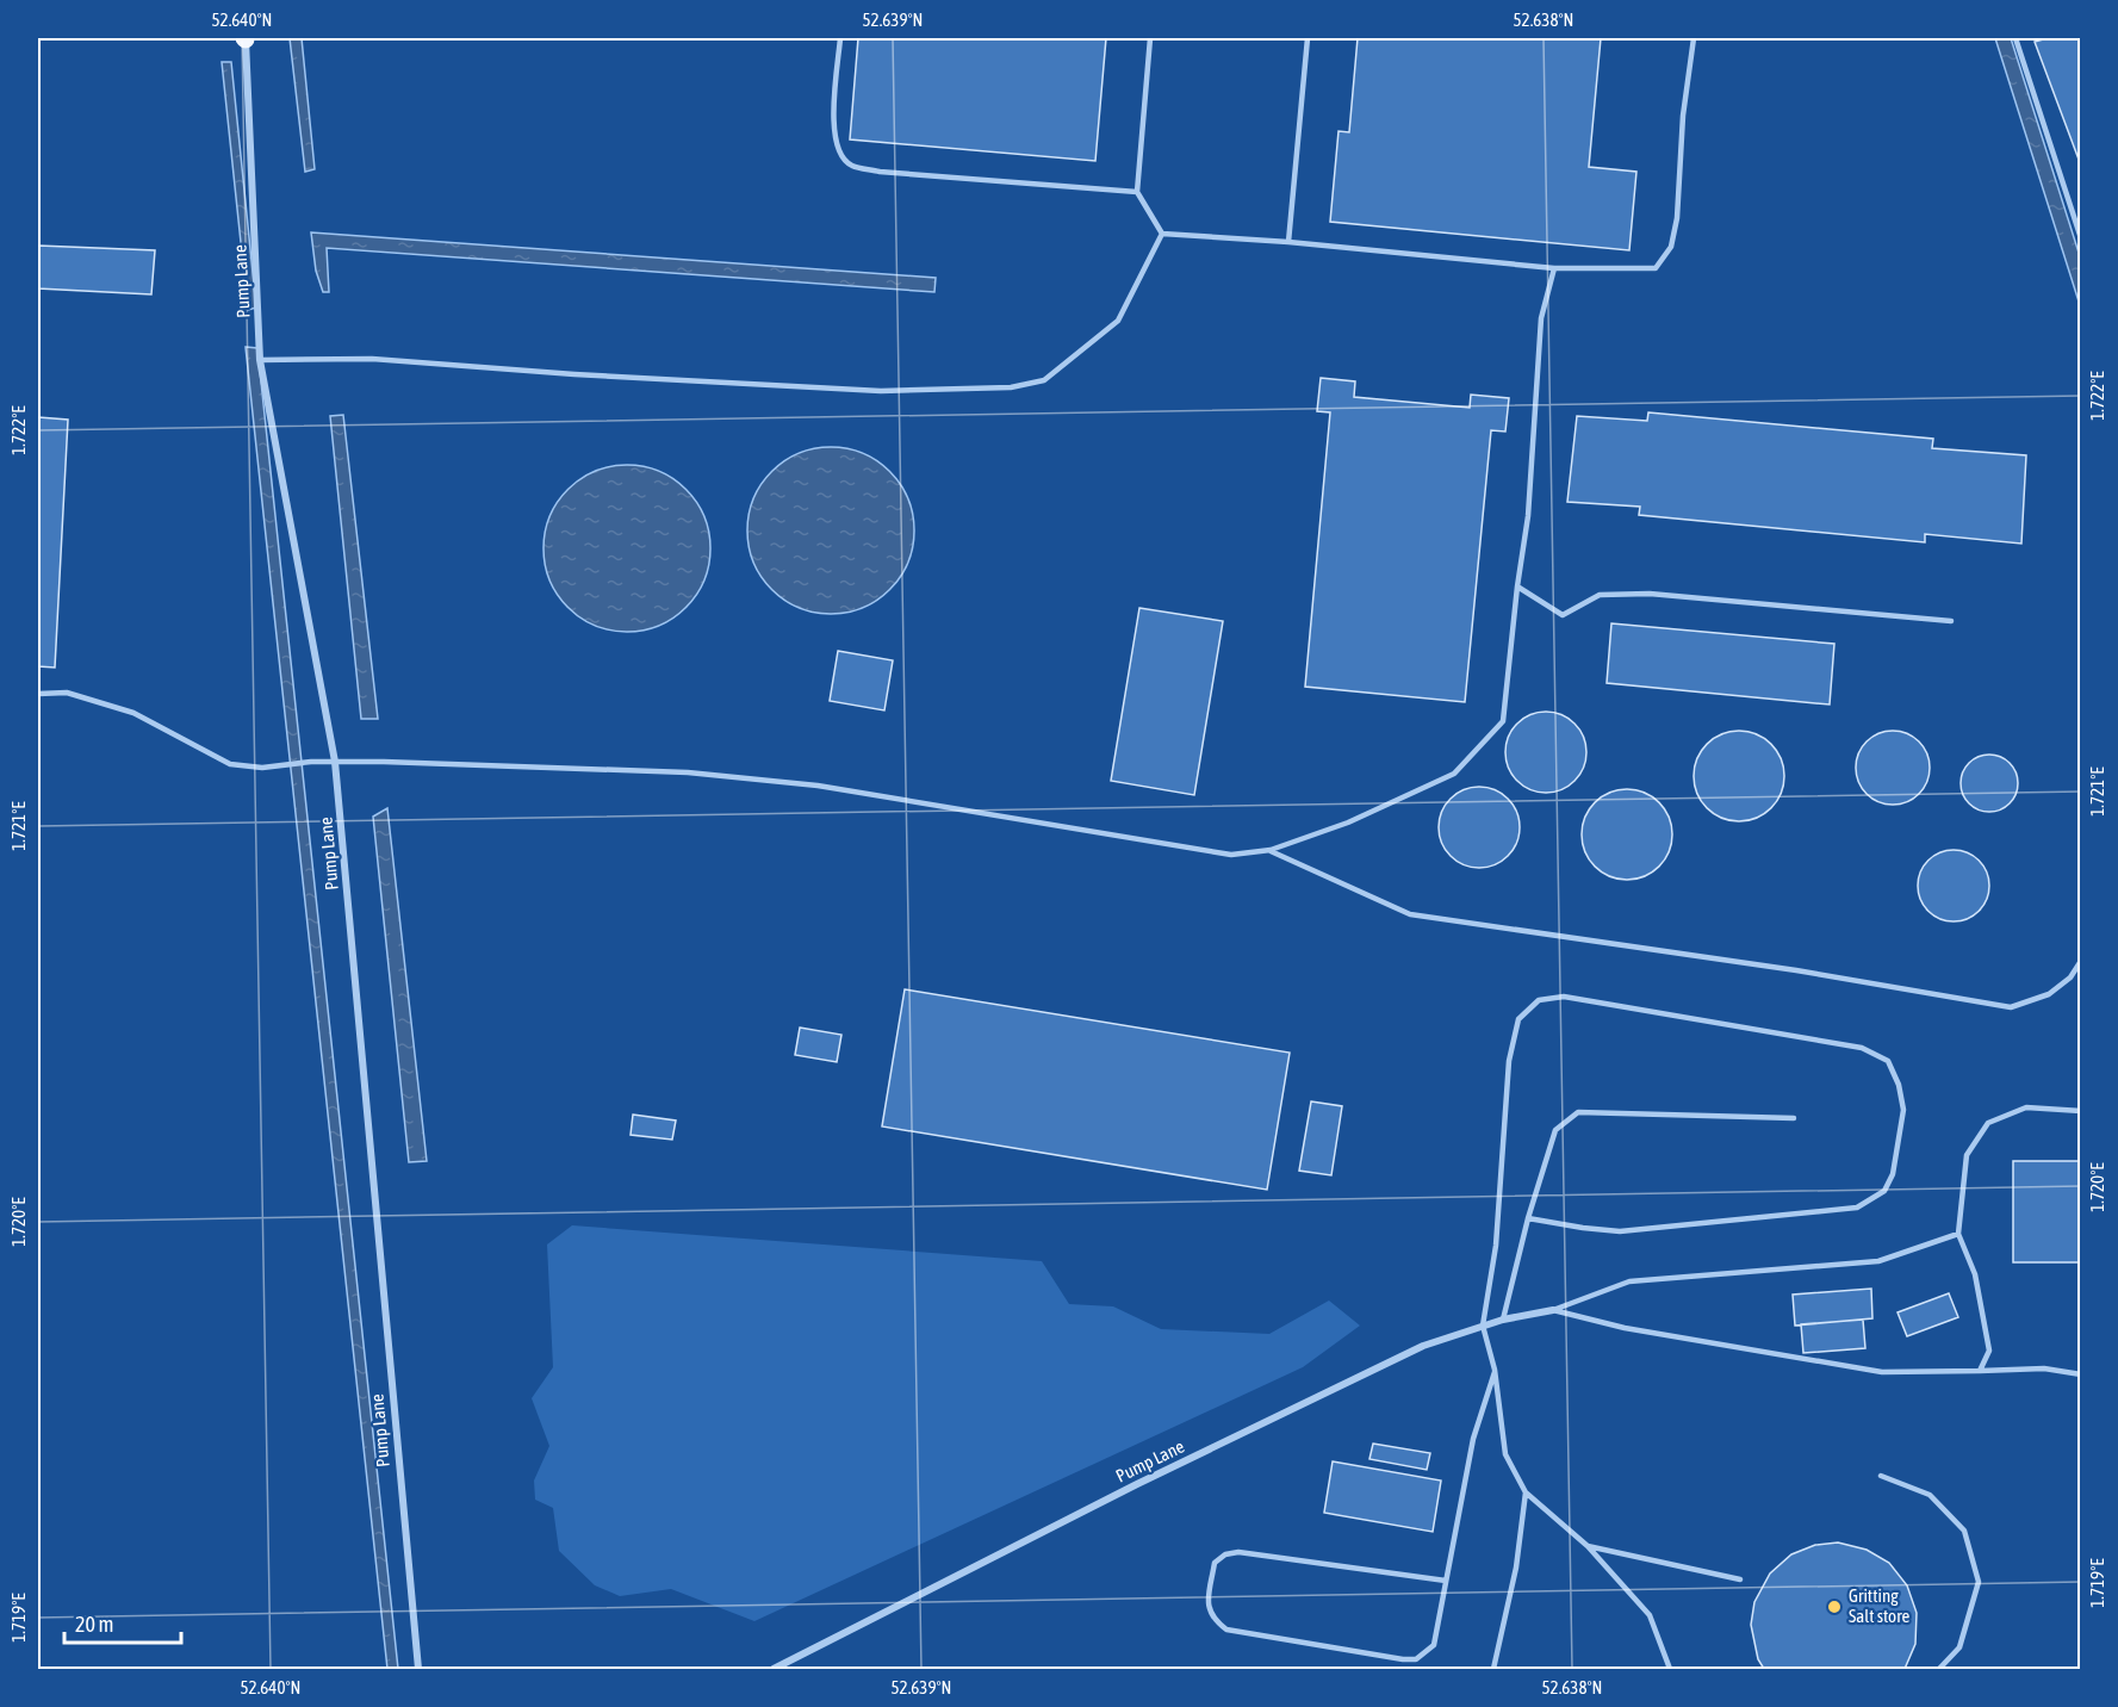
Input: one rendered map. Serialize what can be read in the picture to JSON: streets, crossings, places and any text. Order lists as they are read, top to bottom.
{
  "streets": {
    "street": ["Pump Lane"]
  },
  "places": ["Gritting Salt store"],
  "scale_bar": "20 m",
  "coordinates": [
    "52.640°N",
    "52.639°N",
    "52.638°N",
    "1.722°E",
    "1.721°E",
    "1.720°E",
    "1.719°E"
  ]
}
